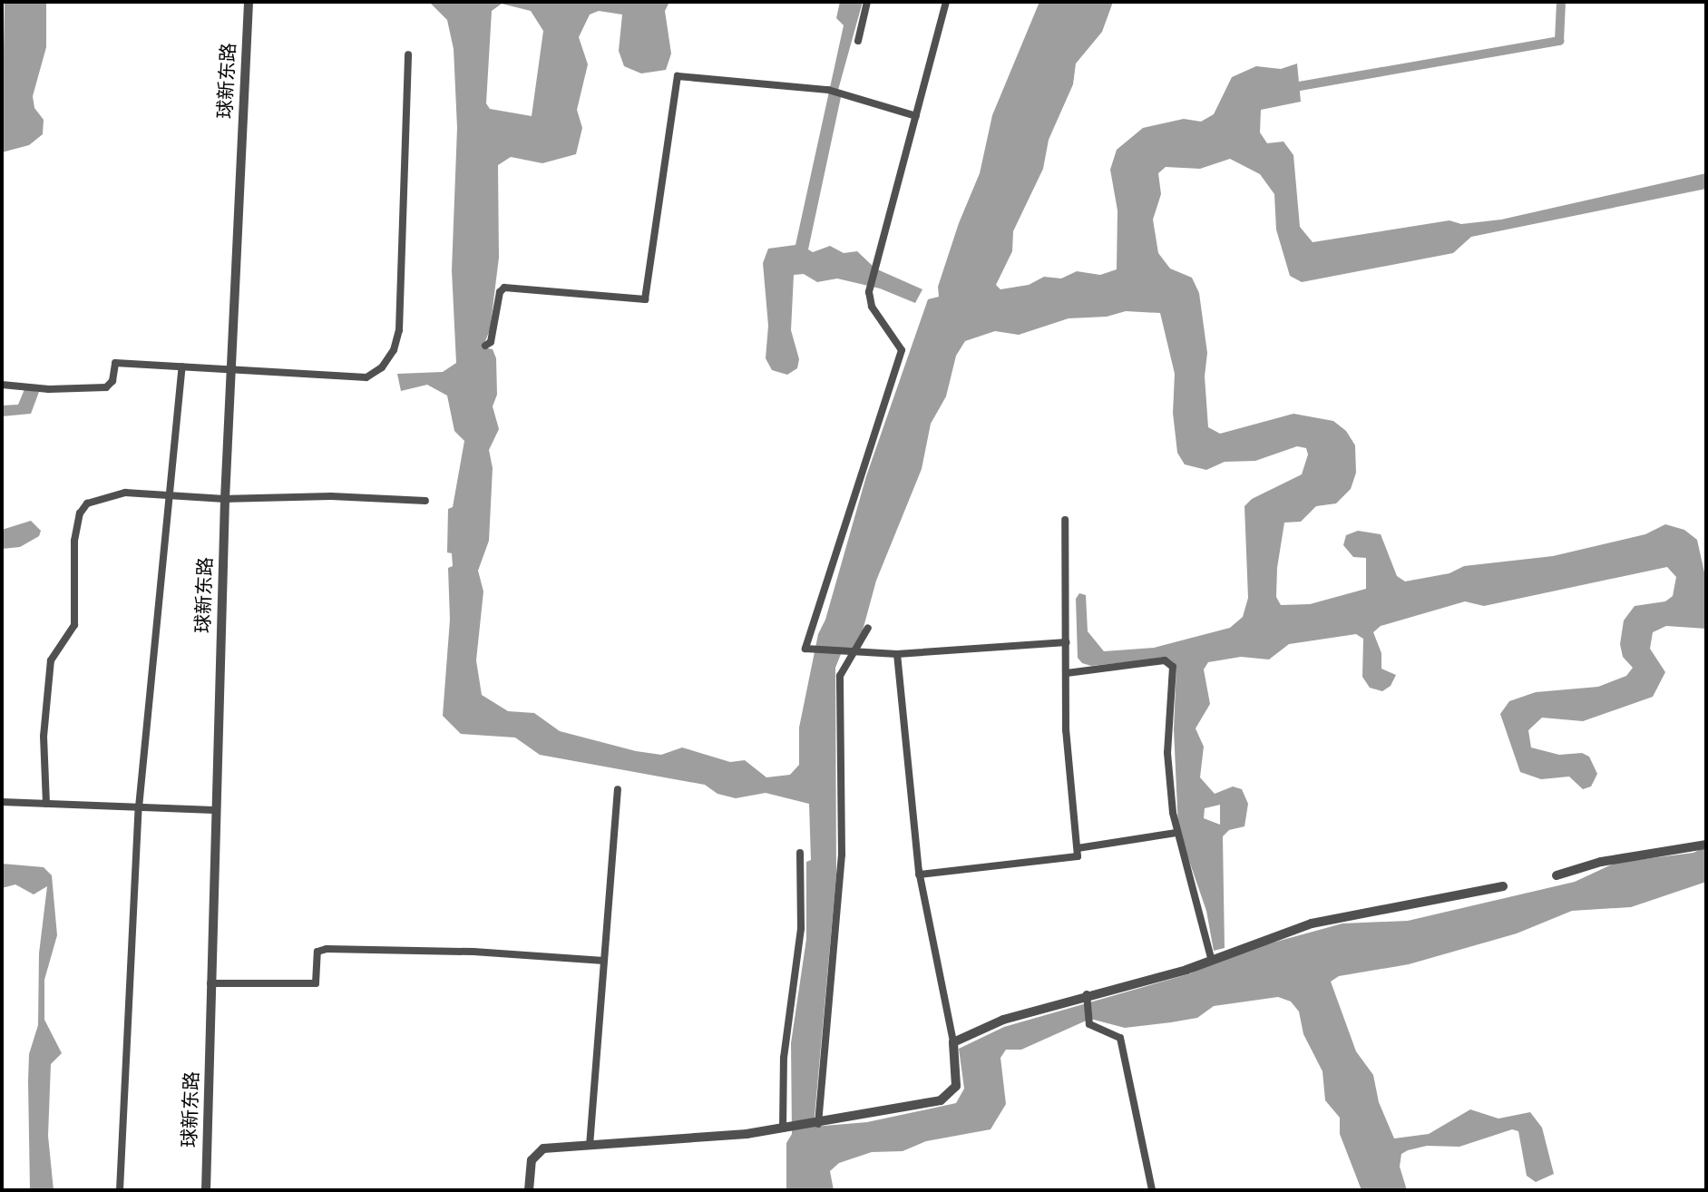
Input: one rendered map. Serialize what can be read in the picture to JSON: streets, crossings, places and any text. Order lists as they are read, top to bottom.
{
  "streets": {
    "street": ["球新东路"]
  }
}
